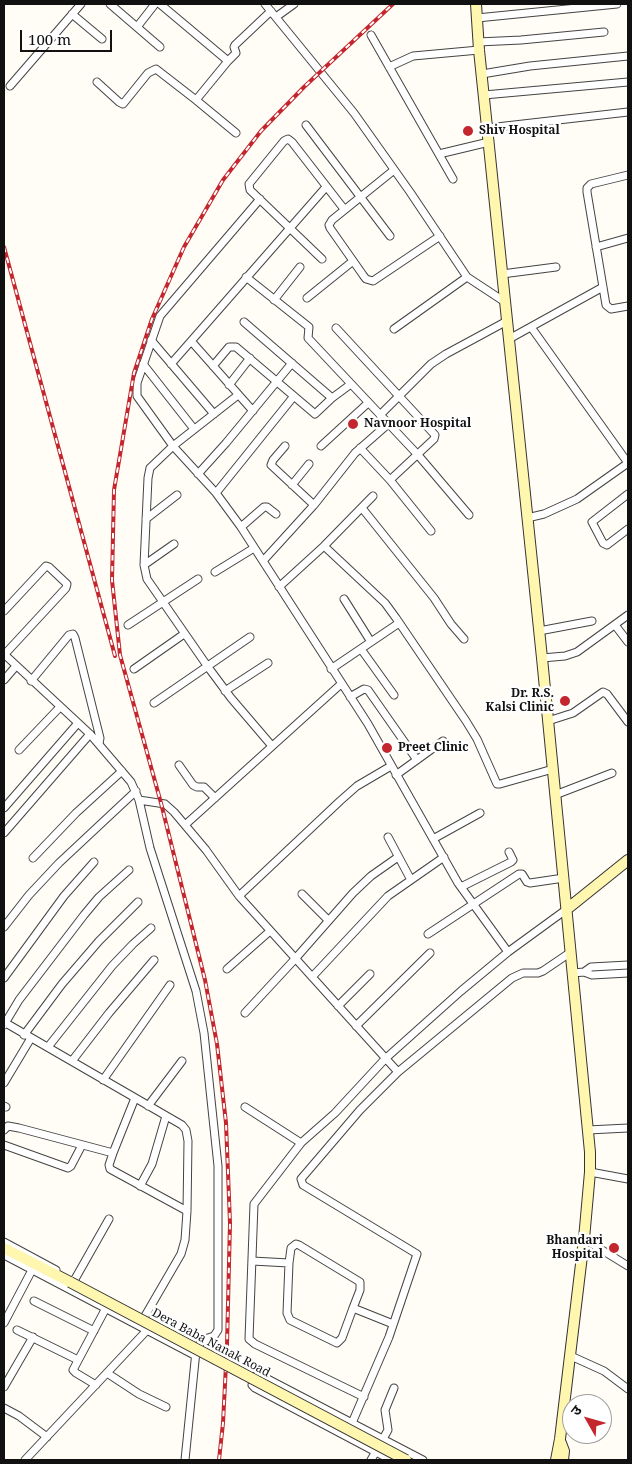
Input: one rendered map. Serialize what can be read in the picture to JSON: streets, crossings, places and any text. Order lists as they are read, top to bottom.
{
  "streets": {
    "main road": ["Dera Baba Nanak Road"]
  },
  "places": [
    "Shiv Hospital",
    "Navnoor Hospital",
    "Dr. R.S. Kalsi Clinic",
    "Preet Clinic",
    "Bhandari Hospital"
  ],
  "scale_bar": "100 m",
  "north": "top left"
}
